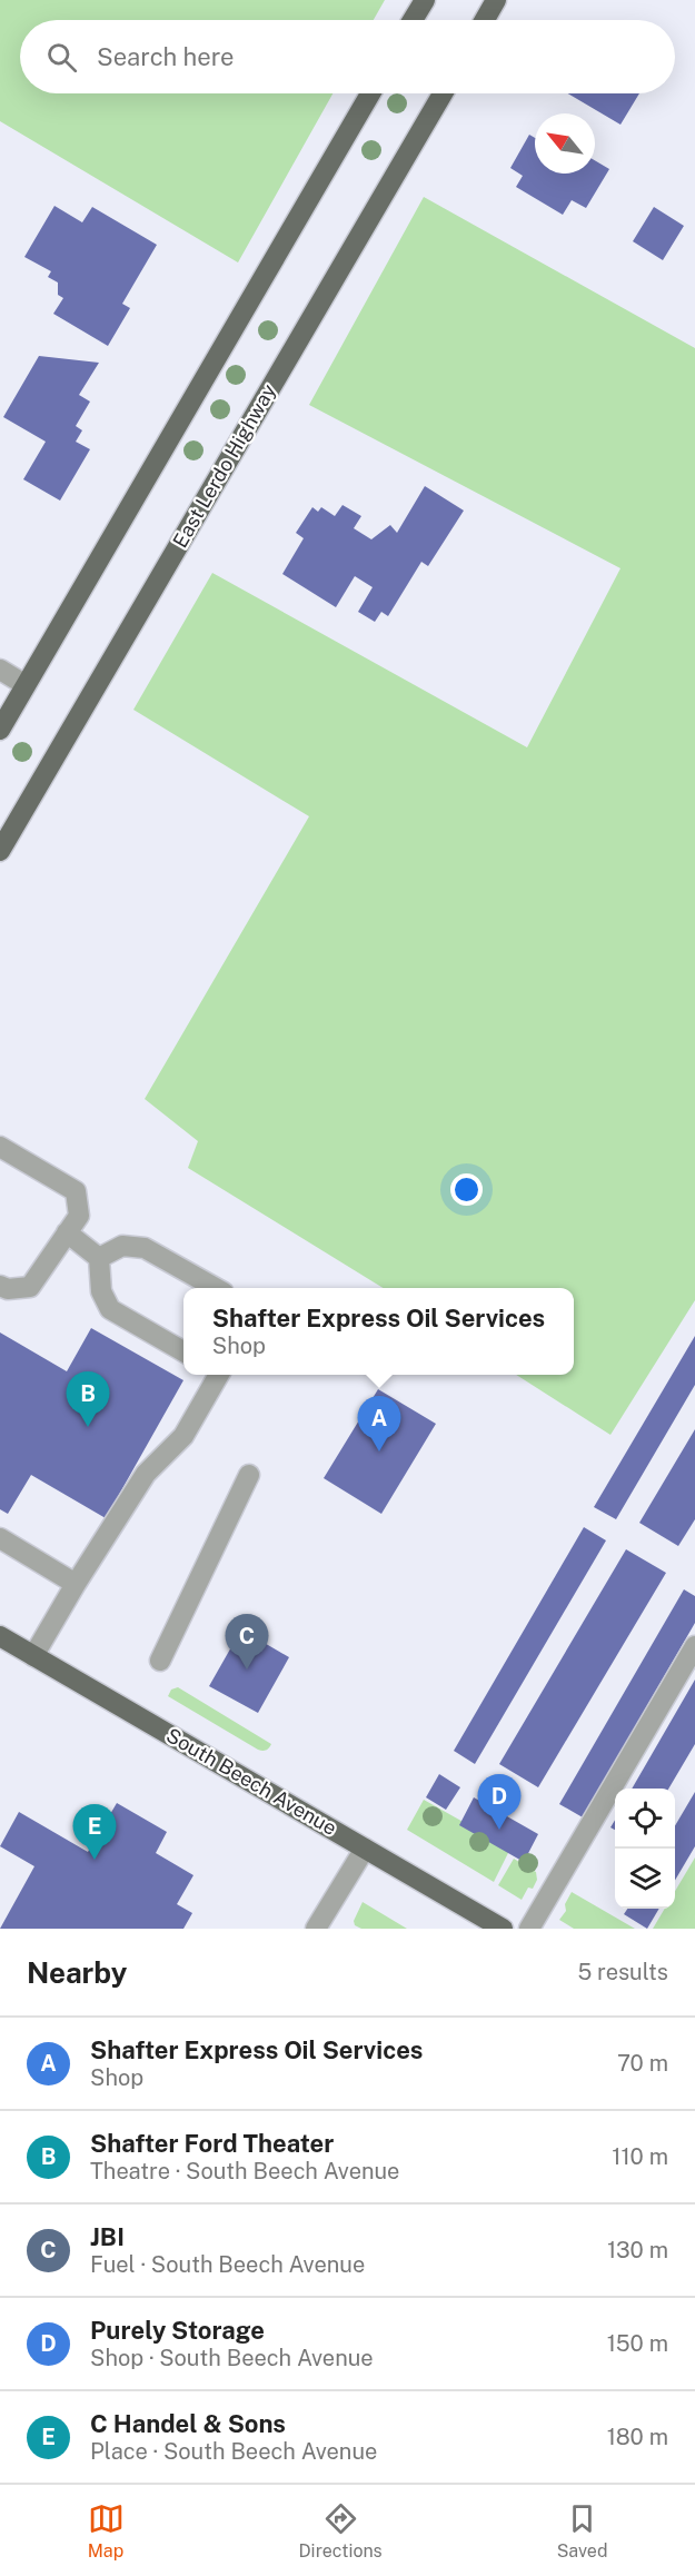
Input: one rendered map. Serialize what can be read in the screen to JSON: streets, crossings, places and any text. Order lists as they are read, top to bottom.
{
  "streets": {
    "main road": ["East Lerdo Highway", "South Beech Avenue"]
  },
  "north": "top left",
  "page": {
    "search": "Search here",
    "popup": ["Shafter Express Oil Services", "Shop"],
    "pins": [
      "B",
      "A",
      "C",
      "D",
      "E"
    ],
    "heading": ["Nearby", "5 results"],
    "list": [
      {
        "mark": "A",
        "name": "Shafter Express Oil Services",
        "note": "Shop",
        "value": "70 m"
      },
      {
        "mark": "B",
        "name": "Shafter Ford Theater",
        "note": "Theatre · South Beech Avenue",
        "value": "110 m"
      },
      {
        "mark": "C",
        "name": "JBI",
        "note": "Fuel · South Beech Avenue",
        "value": "130 m"
      },
      {
        "mark": "D",
        "name": "Purely Storage",
        "note": "Shop · South Beech Avenue",
        "value": "150 m"
      },
      {
        "mark": "E",
        "name": "C Handel & Sons",
        "note": "Place · South Beech Avenue",
        "value": "180 m"
      }
    ],
    "nav": ["Map", "Directions", "Saved"]
  }
}
